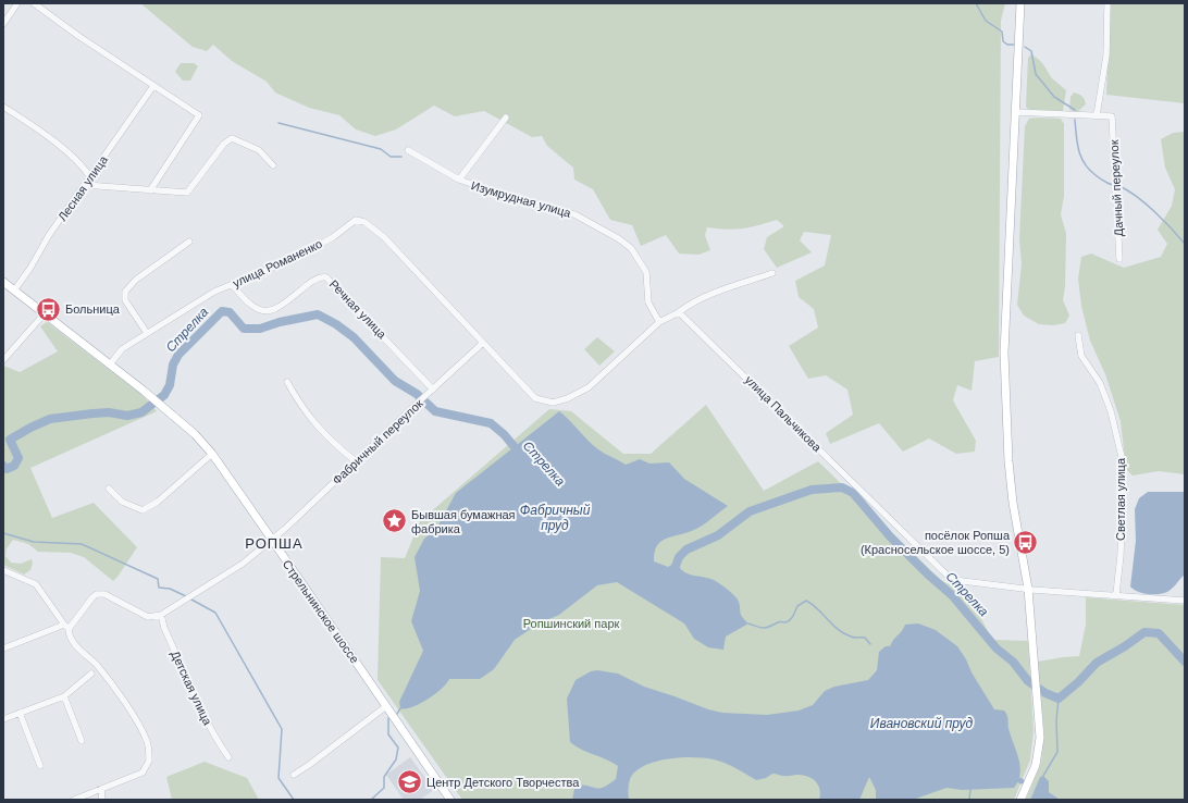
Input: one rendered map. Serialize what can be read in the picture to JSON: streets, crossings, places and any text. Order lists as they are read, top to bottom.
{
  "streets": {
    "main road": ["Стрельнинское шоссе"],
    "street": [
      "Лесная улица",
      "Дачный переулок",
      "Изумрудная улица",
      "улица Романенко",
      "Речная улица",
      "улица Пальчикова",
      "Фабричный переулок",
      "Светлая улица",
      "Детская улица"
    ]
  },
  "crossings": [
    ["Лесная улица", "Стрельнинское шоссе"],
    ["Изумрудная улица", "улица Романенко"],
    ["улица Романенко", "Речная улица"],
    ["улица Романенко", "Фабричный переулок"],
    ["улица Романенко", "Стрельнинское шоссе"],
    ["Речная улица", "Фабричный переулок"],
    ["улица Пальчикова", "Светлая улица"],
    ["Фабричный переулок", "Стрельнинское шоссе"],
    ["Фабричный переулок", "Детская улица"]
  ],
  "districts": ["РОПША"],
  "water": ["Стрелка", "Фабричный пруд", "Ивановский пруд"],
  "parks": ["Ропшинский парк"],
  "places": {
    "bus stop": ["Больница", "посёлок Ропша (Красносельское шоссе, 5)"],
    "place": ["Бывшая бумажная фабрика"],
    "school or university": ["Центр Детского Творчества"]
  }
}
